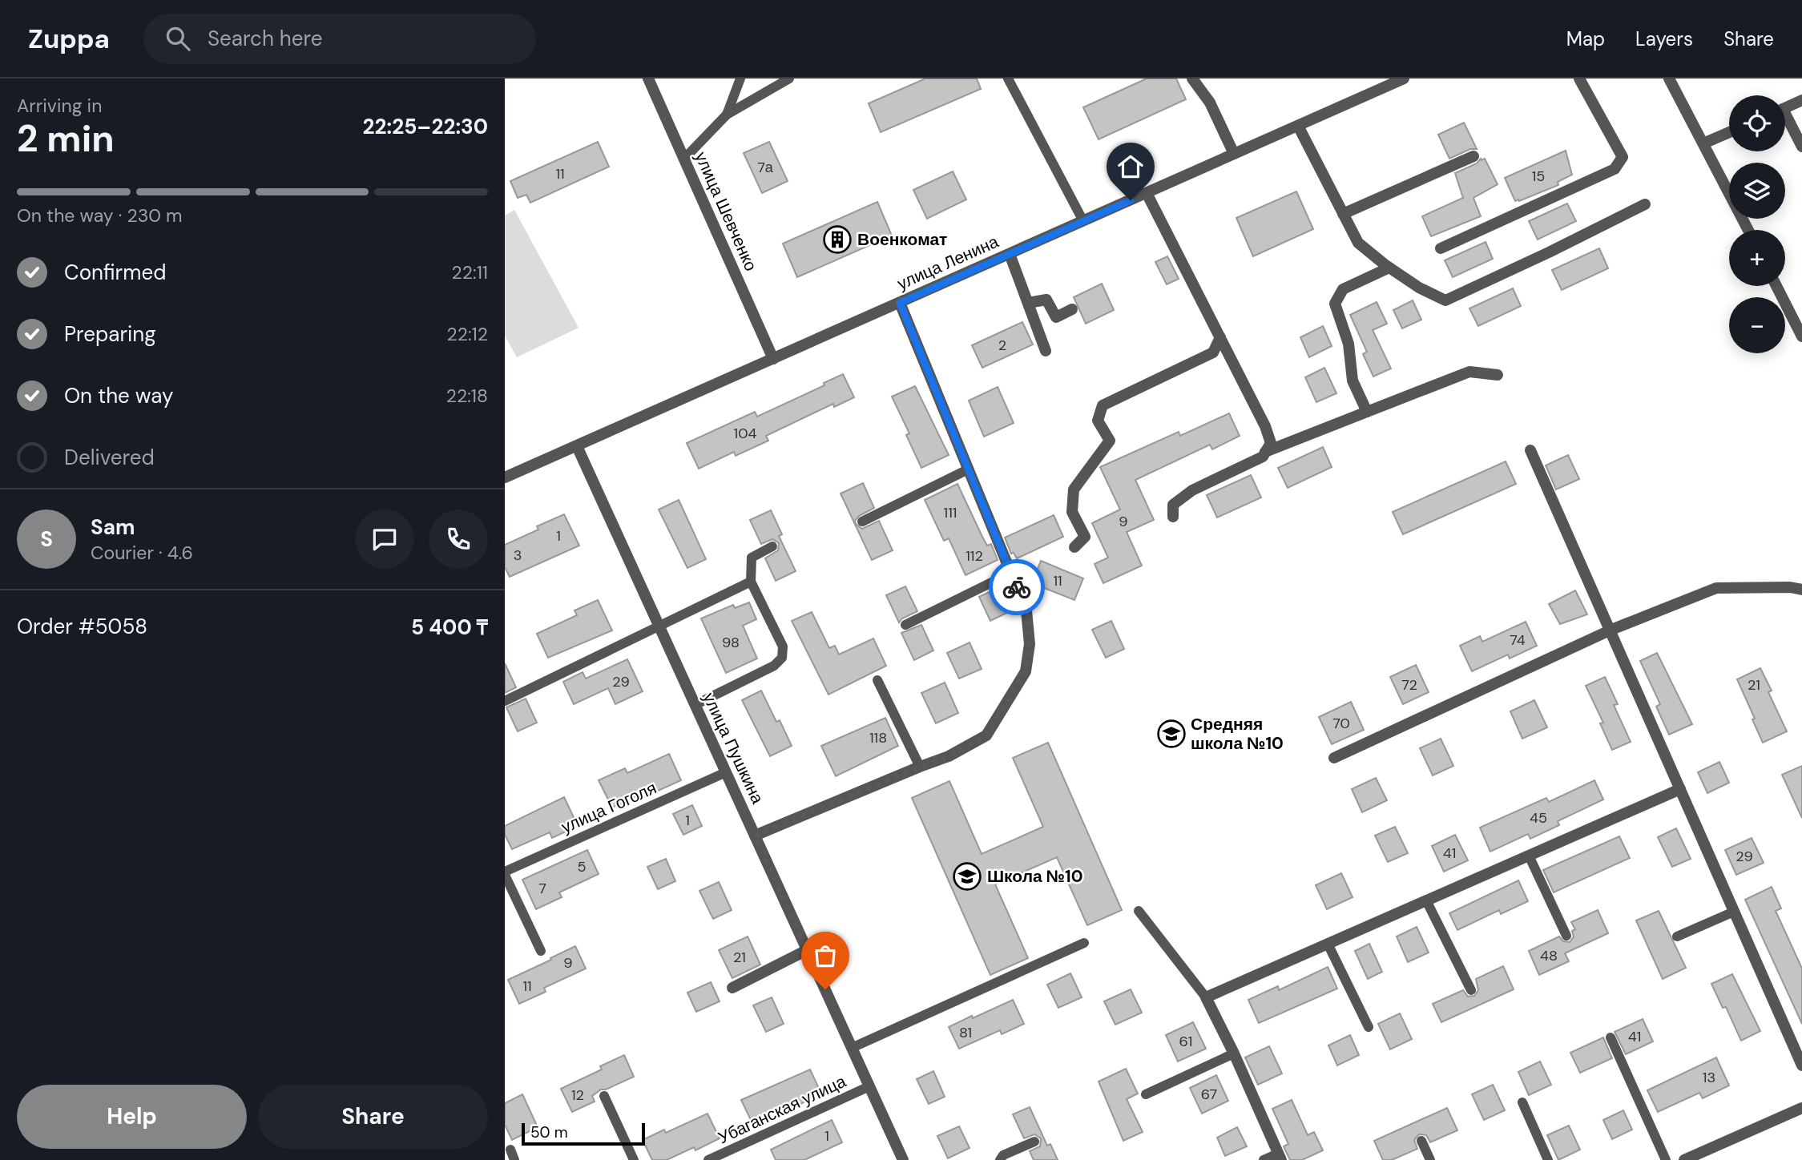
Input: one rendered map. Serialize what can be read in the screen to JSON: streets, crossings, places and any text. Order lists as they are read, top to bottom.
{
  "streets": {
    "street": ["улица Шевченко", "улица Ленина", "улица Пушкина"],
    "lane": ["улица Гоголя", "Убаганская улица"]
  },
  "crossings": [
    ["улица Шевченко", "улица Ленина"],
    ["улица Ленина", "улица Пушкина"],
    ["улица Пушкина", "улица Гоголя"],
    ["улица Пушкина", "Убаганская улица"]
  ],
  "places": {
    "building": ["Военкомат"],
    "school or university": ["Средняя школа №10", "Школа №10"]
  },
  "house_numbers": [
    "7а",
    "11",
    "15",
    "2",
    "104",
    "111",
    "9",
    "1",
    "3",
    "112",
    "11",
    "74",
    "98",
    "29",
    "72",
    "21",
    "70",
    "118",
    "45",
    "1",
    "41",
    "29",
    "5",
    "7",
    "48",
    "21",
    "9",
    "11",
    "81",
    "41",
    "61",
    "13",
    "67",
    "12",
    "1"
  ],
  "scale_bar": "50 m",
  "page": {
    "header": "Zuppa",
    "search": "Search here",
    "nav": ["Map", "Layers", "Share"],
    "heading": ["2 min", "Arriving in", "22:25–22:30"],
    "panel": [
      "Sam",
      "Courier · 4.6",
      "Order #5058",
      "5 400 ₸"
    ],
    "map_buttons": ["+", "−"],
    "bar": "On the way · 230 m",
    "list": [
      ["Confirmed", "22:11"],
      ["Preparing", "22:12"],
      ["On the way", "22:18"],
      "Delivered"
    ],
    "round": "S",
    "buttons": ["Help", "Share"],
    "scale": "50 m"
  }
}
